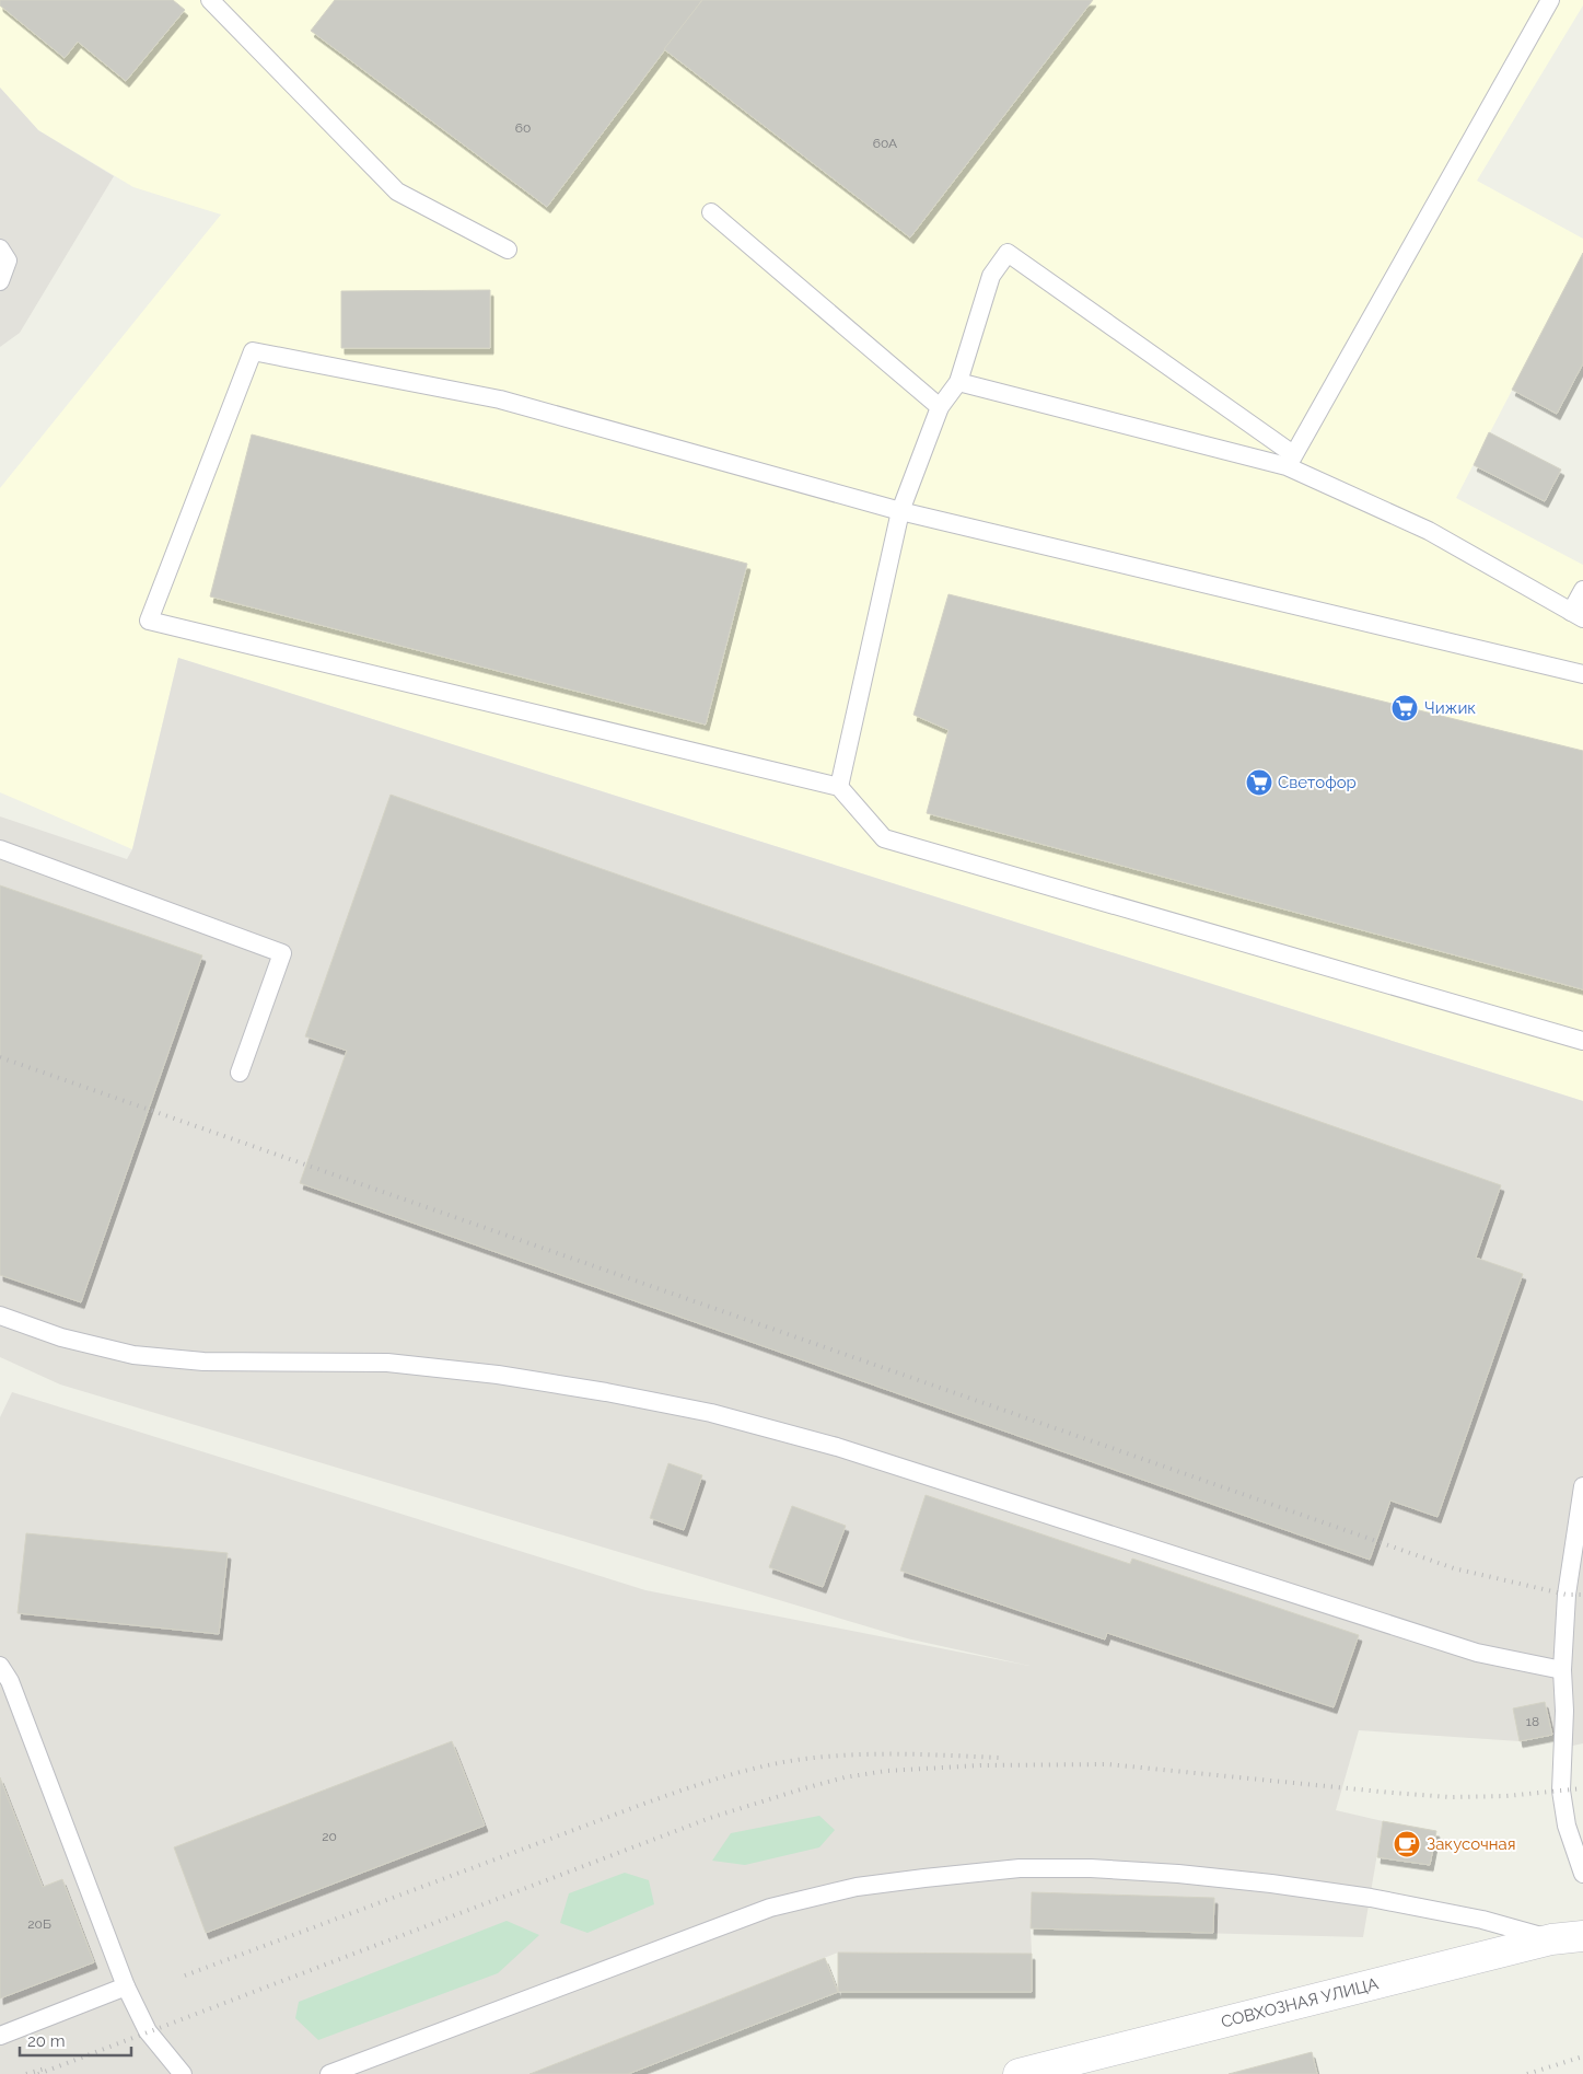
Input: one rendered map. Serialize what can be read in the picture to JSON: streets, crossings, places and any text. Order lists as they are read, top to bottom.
{
  "streets": {
    "street": ["СОВХОЗНАЯ УЛИЦА"]
  },
  "places": {
    "supermarket": ["Чижик", "Светофор"],
    "cafe": ["Закусочная"]
  },
  "house_numbers": [
    "60",
    "60А",
    "18",
    "20",
    "20Б"
  ],
  "scale_bar": "20 m"
}
